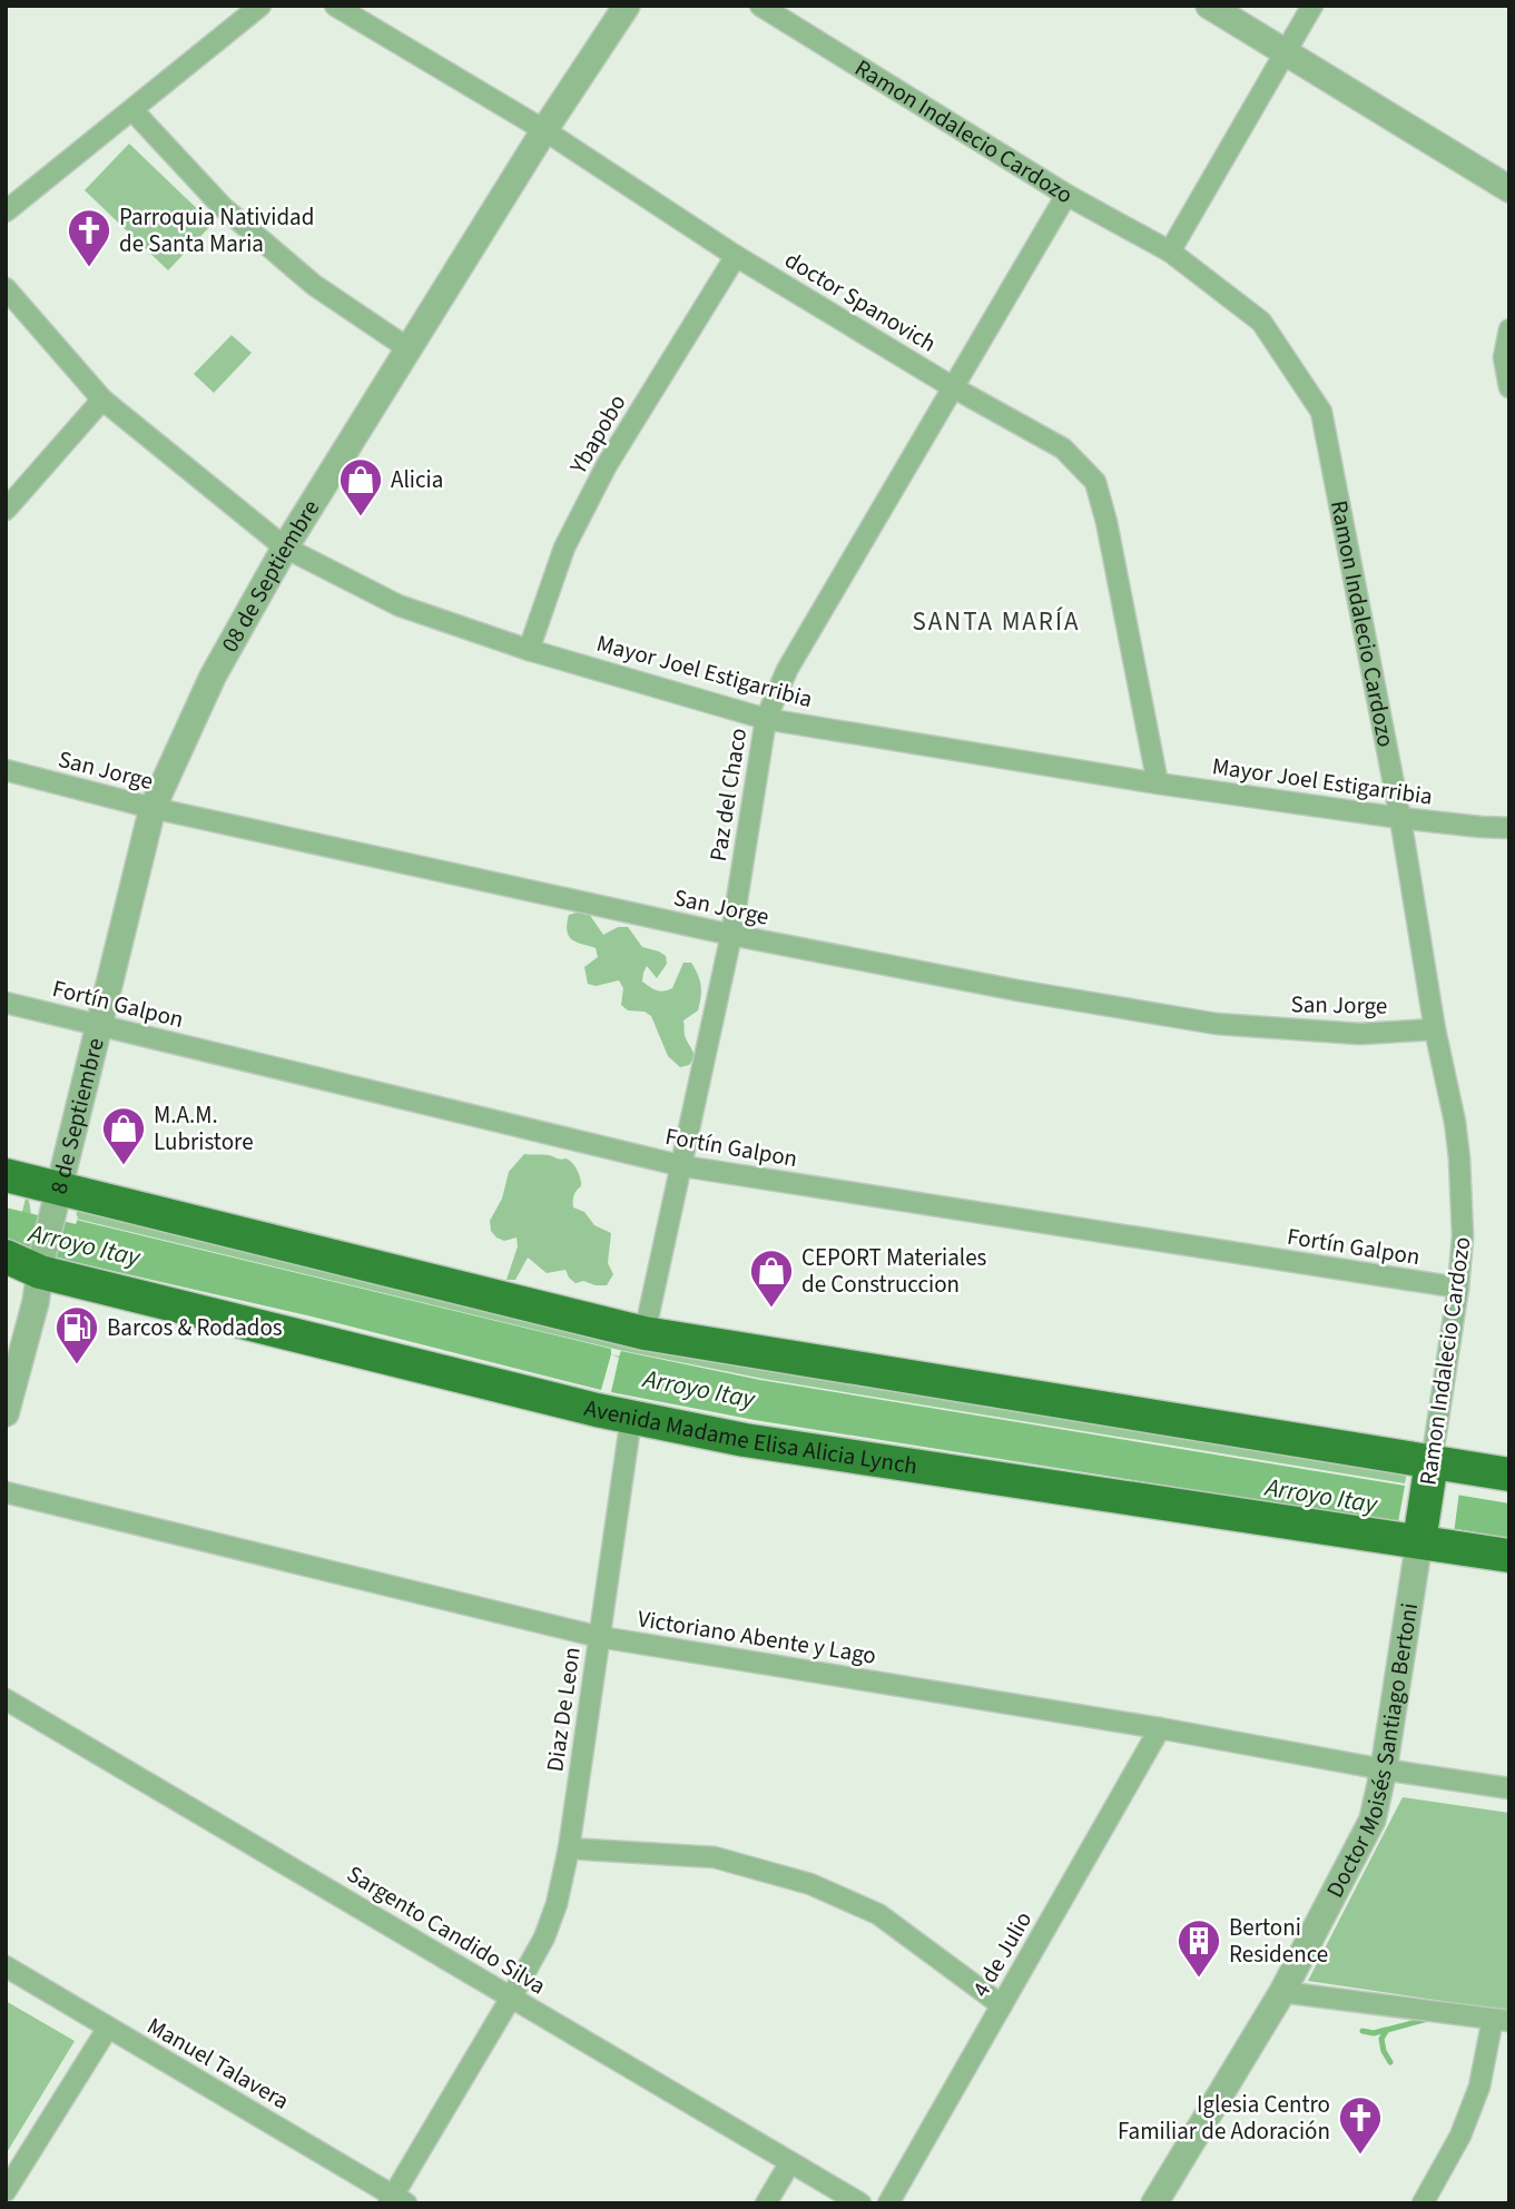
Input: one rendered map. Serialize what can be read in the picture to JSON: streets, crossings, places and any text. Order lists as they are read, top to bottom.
{
  "streets": {
    "highway": ["Ramon Indalecio Cardozo", "Avenida Madame Elisa Alicia Lynch"],
    "street": [
      "doctor Spanovich",
      "Ybapobo",
      "08 de Septiembre",
      "Mayor Joel Estigarribia",
      "San Jorge",
      "Paz del Chaco",
      "Fortín Galpon",
      "8 de Septiembre",
      "Victoriano Abente y Lago",
      "Diaz De Leon",
      "Doctor Moisés Santiago Bertoni",
      "Sargento Candido Silva",
      "4 de Julio",
      "Manuel Talavera"
    ]
  },
  "crossings": [
    ["Ramon Indalecio Cardozo", "Mayor Joel Estigarribia"],
    ["Ramon Indalecio Cardozo", "San Jorge"],
    ["Ramon Indalecio Cardozo", "Paz del Chaco"],
    ["Ramon Indalecio Cardozo", "Fortín Galpon"],
    ["Ramon Indalecio Cardozo", "Avenida Madame Elisa Alicia Lynch"],
    ["Ramon Indalecio Cardozo", "Doctor Moisés Santiago Bertoni"],
    ["doctor Spanovich", "Ybapobo"],
    ["doctor Spanovich", "08 de Septiembre"],
    ["doctor Spanovich", "Mayor Joel Estigarribia"],
    ["doctor Spanovich", "Paz del Chaco"],
    ["Ybapobo", "Mayor Joel Estigarribia"],
    ["08 de Septiembre", "Mayor Joel Estigarribia"],
    ["08 de Septiembre", "San Jorge"],
    ["08 de Septiembre", "Fortín Galpon"],
    ["08 de Septiembre", "8 de Septiembre"],
    ["Mayor Joel Estigarribia", "Paz del Chaco"],
    ["San Jorge", "Paz del Chaco"],
    ["Paz del Chaco", "Fortín Galpon"],
    ["Fortín Galpon", "8 de Septiembre"],
    ["8 de Septiembre", "Avenida Madame Elisa Alicia Lynch"],
    ["Avenida Madame Elisa Alicia Lynch", "Diaz De Leon"],
    ["Avenida Madame Elisa Alicia Lynch", "Doctor Moisés Santiago Bertoni"],
    ["Victoriano Abente y Lago", "Diaz De Leon"],
    ["Victoriano Abente y Lago", "Doctor Moisés Santiago Bertoni"],
    ["Victoriano Abente y Lago", "4 de Julio"],
    ["Diaz De Leon", "Sargento Candido Silva"],
    ["Diaz De Leon", "Manuel Talavera"]
  ],
  "districts": ["SANTA MARÍA"],
  "water": ["Arroyo Itay"],
  "places": {
    "church": ["Parroquia Natividad de Santa Maria", "Iglesia Centro Familiar de Adoración"],
    "shop": ["Alicia", "M.A.M. Lubristore", "CEPORT Materiales de Construccion"],
    "fuel station": ["Barcos & Rodados"],
    "building": ["Bertoni Residence"]
  }
}
